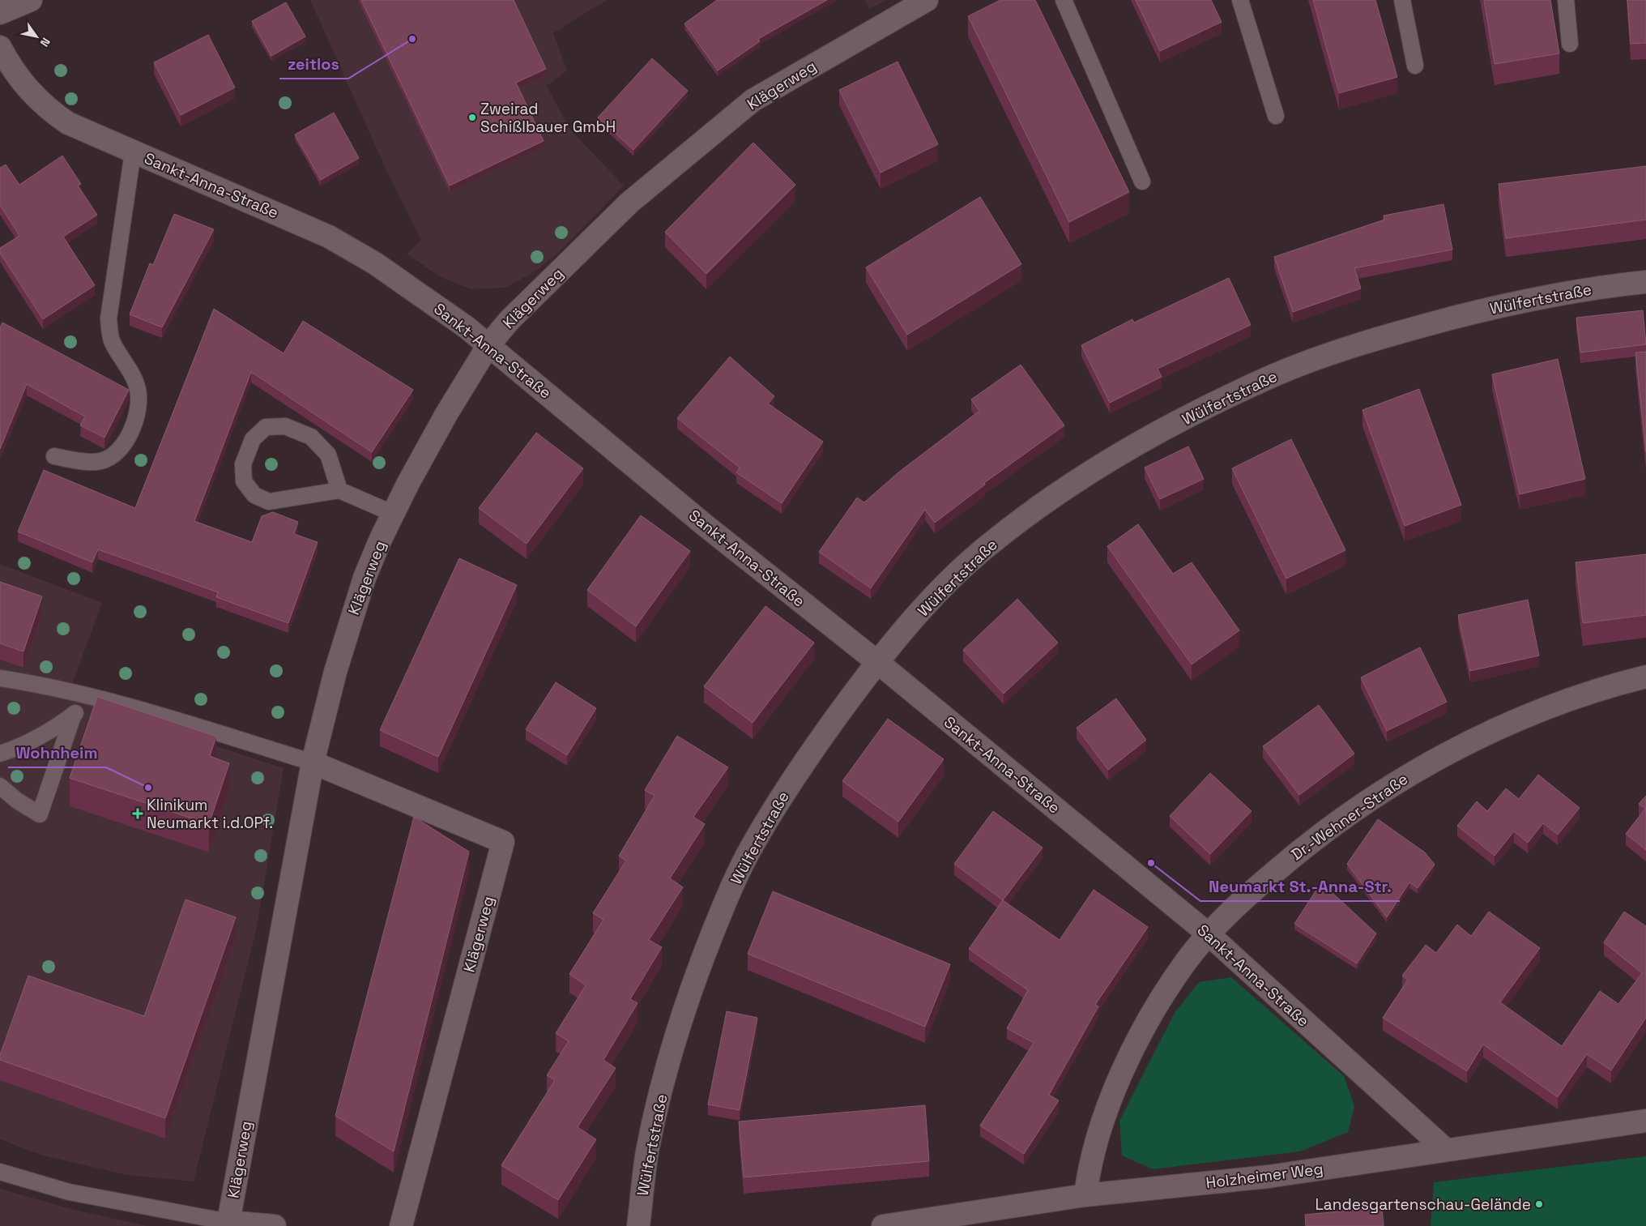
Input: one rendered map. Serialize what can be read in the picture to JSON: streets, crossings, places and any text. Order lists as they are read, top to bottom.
{
  "streets": {
    "street": [
      "Klägerweg",
      "Sankt-Anna-Straße",
      "Wülfertstraße",
      "Dr.-Wehner-Straße",
      "Holzheimer Weg"
    ]
  },
  "crossings": [
    ["Klägerweg", "Sankt-Anna-Straße"],
    ["Sankt-Anna-Straße", "Wülfertstraße"],
    ["Sankt-Anna-Straße", "Dr.-Wehner-Straße"],
    ["Sankt-Anna-Straße", "Holzheimer Weg"],
    ["Dr.-Wehner-Straße", "Holzheimer Weg"]
  ],
  "places": {
    "other": [
      "zeitlos",
      "Zweirad Schißlbauer GmbH",
      "Wohnheim",
      "Neumarkt St.-Anna-Str.",
      "Landesgartenschau-Gelände"
    ],
    "health": ["Klinikum Neumarkt i.d.OPf."]
  },
  "north": "bottom right"
}
